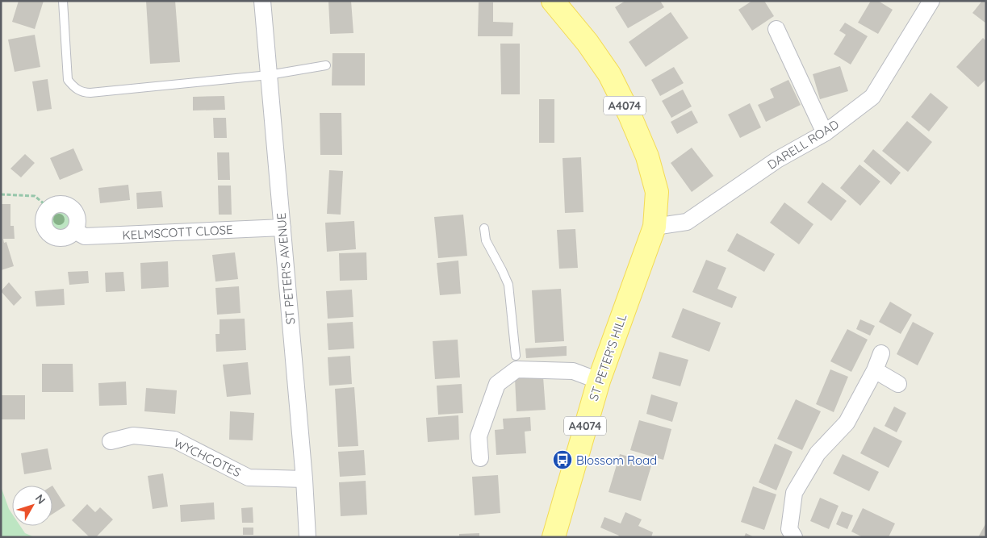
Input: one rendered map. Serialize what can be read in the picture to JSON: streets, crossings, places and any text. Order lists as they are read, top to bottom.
{
  "streets": {
    "main road": ["A4074", "ST PETER'S HILL"],
    "street": [
      "DARELL ROAD",
      "KELMSCOTT CLOSE",
      "ST PETER'S AVENUE",
      "WYCHCOTES"
    ]
  },
  "crossings": [
    ["A4074", "DARELL ROAD"],
    ["A4074", "ST PETER'S HILL"],
    ["DARELL ROAD", "ST PETER'S HILL"],
    ["KELMSCOTT CLOSE", "ST PETER'S AVENUE"],
    ["ST PETER'S AVENUE", "WYCHCOTES"]
  ],
  "places": {
    "bus stop": ["Blossom Road"]
  },
  "north": "top right"
}
